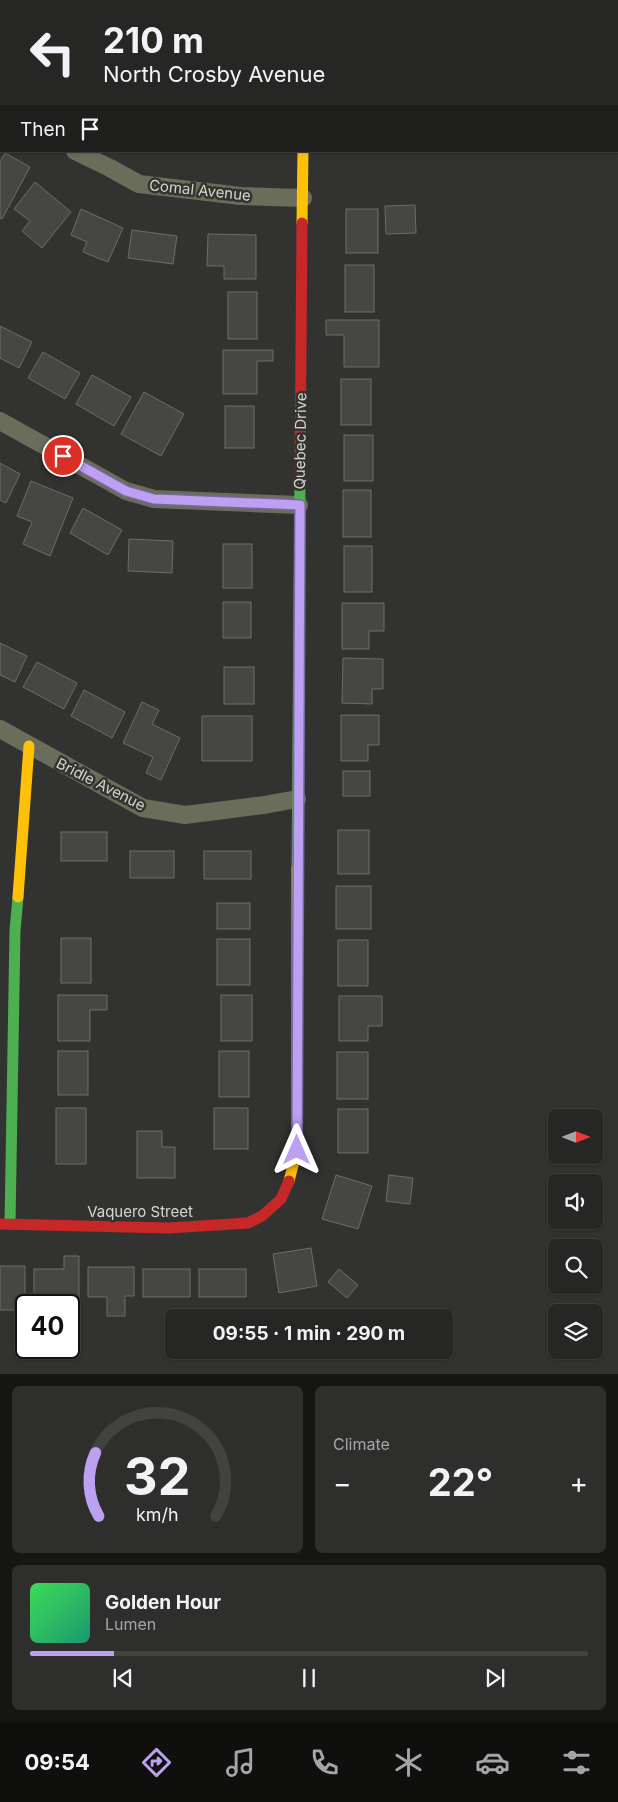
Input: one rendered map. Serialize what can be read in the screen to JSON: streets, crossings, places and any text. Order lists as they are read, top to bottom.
{
  "streets": {
    "street": [
      "Comal Avenue",
      "Quebec Drive",
      "Bridle Avenue",
      "Vaquero Street"
    ]
  },
  "crossings": [
    ["Comal Avenue", "Quebec Drive"],
    ["Quebec Drive", "Bridle Avenue"],
    ["Quebec Drive", "Vaquero Street"]
  ],
  "north": "right",
  "page": {
    "turn": ["210 m", "North Crosby Avenue"],
    "then": "Then",
    "limit": "40",
    "trip": "09:55 · 1 min · 290 m",
    "tile": "Climate",
    "heat": ["−", "22°", "+"],
    "song": ["Golden Hour", "Lumen"],
    "tabs": "09:54",
    "gauge": ["32", "km/h"]
  }
}
